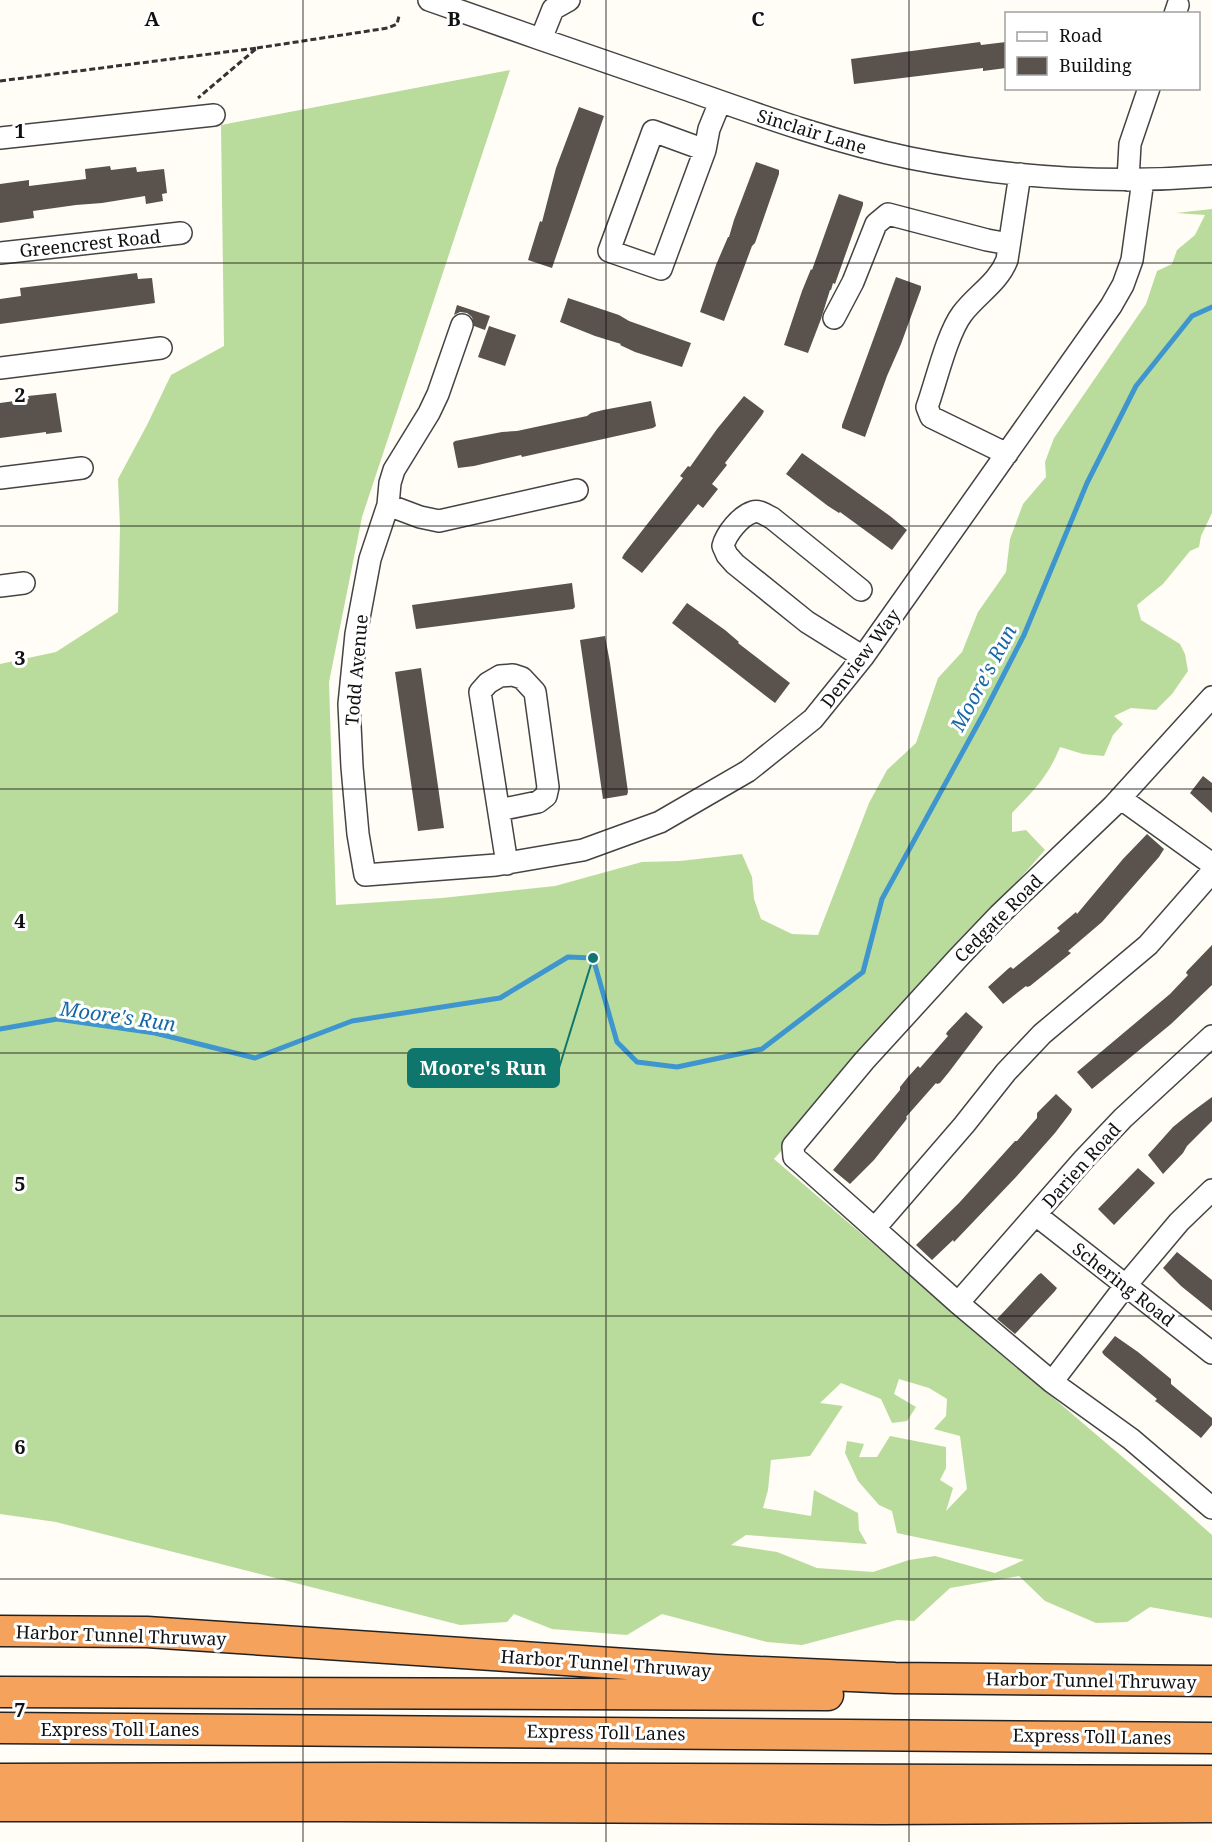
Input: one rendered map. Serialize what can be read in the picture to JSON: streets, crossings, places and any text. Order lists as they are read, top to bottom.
{
  "streets": {
    "highway": ["Harbor Tunnel Thruway", "Express Toll Lanes"],
    "street": [
      "Sinclair Lane",
      "Greencrest Road",
      "Denview Way",
      "Todd Avenue",
      "Cedgate Road",
      "Darien Road",
      "Schering Road"
    ]
  },
  "crossings": [
    ["Sinclair Lane", "Denview Way"],
    ["Denview Way", "Todd Avenue"],
    ["Darien Road", "Schering Road"]
  ],
  "water": ["Moore's Run"],
  "places": ["Moore's Run"],
  "legend": ["Road", "Building"],
  "grid": {
    "columns": ["A", "B", "C"],
    "rows": [
      "1",
      "2",
      "3",
      "4",
      "5",
      "6",
      "7"
    ]
  }
}
